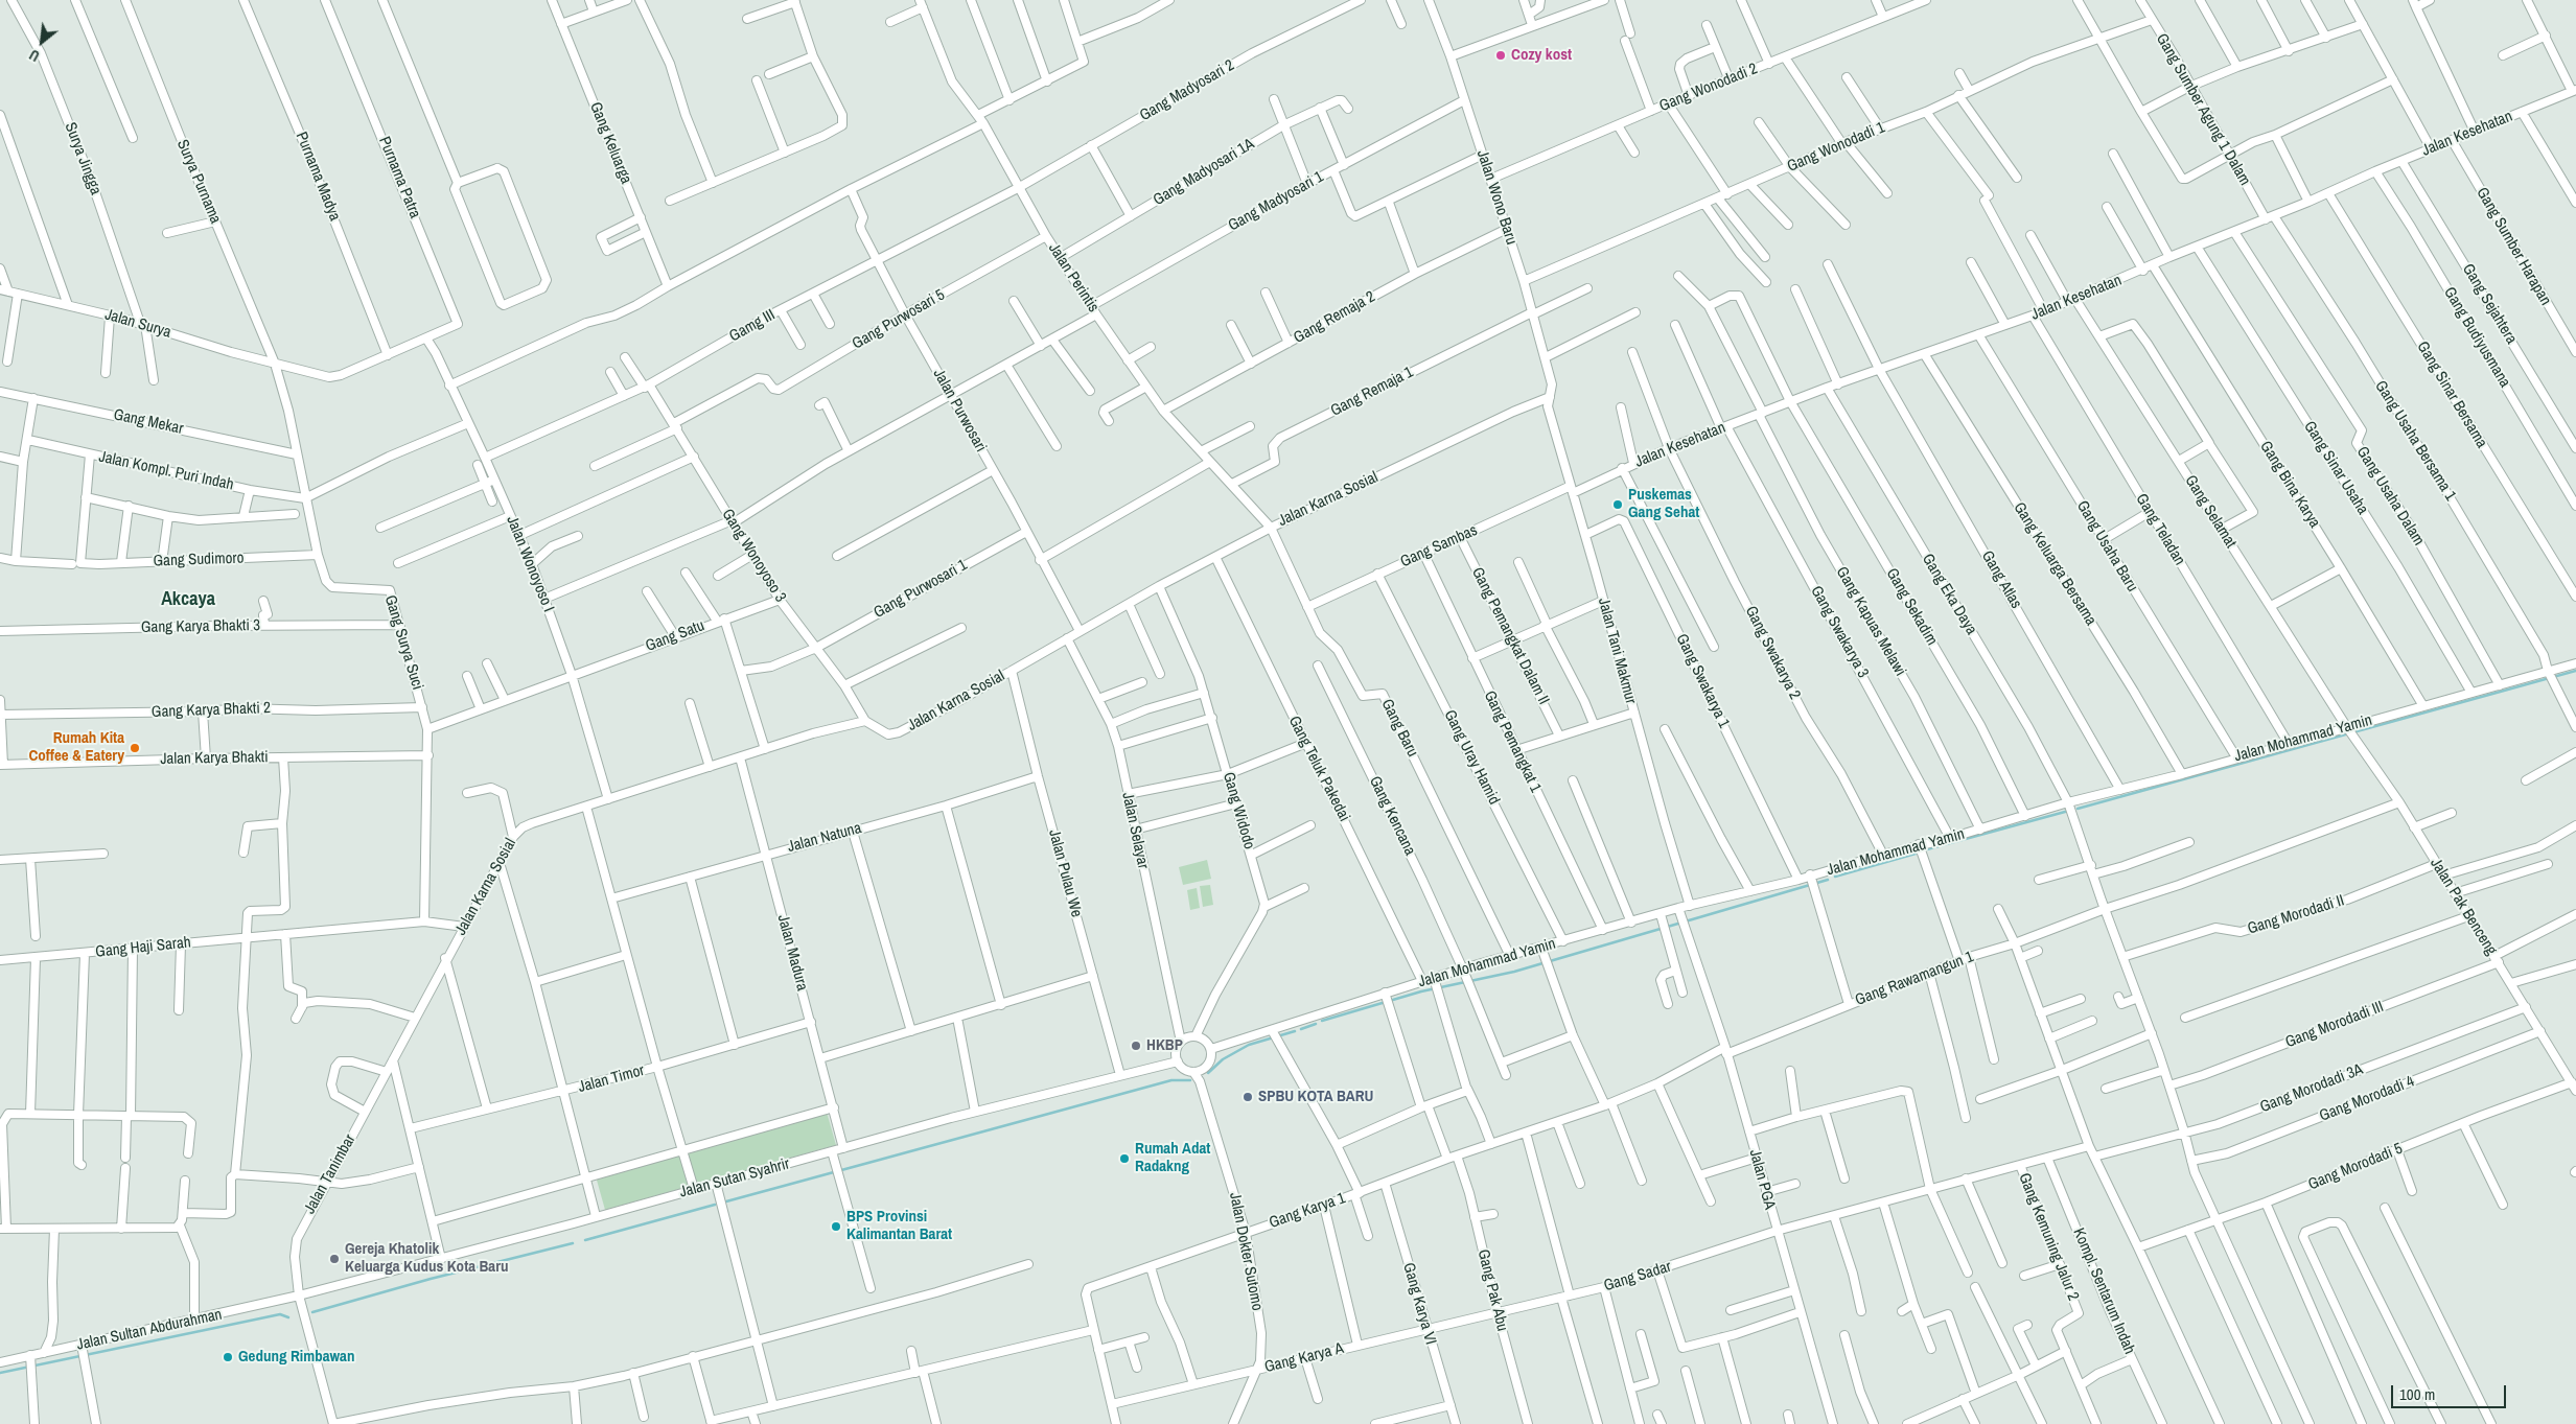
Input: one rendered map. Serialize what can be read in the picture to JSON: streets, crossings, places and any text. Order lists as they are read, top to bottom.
{
  "streets": {
    "street": [
      "Gang Wonodadi 2",
      "Gang Madyosari 2",
      "Gang Sumber Agung 1 Dalam",
      "Jalan Kesehatan",
      "Gang Keluarga",
      "Gang Wonodadi 1",
      "Surya Jingga",
      "Gang Madyosari 1A",
      "Purnama Madya",
      "Purnama Patra",
      "Surya Purnama",
      "Jalan Wono Baru",
      "Gang Madyosari 1",
      "Gang Sumber Harapan",
      "Jalan Perintis",
      "Gang Sejahtera",
      "Gang Remaja 2",
      "Gang Purwosari 5",
      "Jalan Surya",
      "Gamg III",
      "Gang Budiyusmana",
      "Gang Remaja 1",
      "Gang Sinar Bersama",
      "Jalan Purwosari",
      "Gang Mekar",
      "Gang Usaha Bersama 1",
      "Gang Sinar Usaha",
      "Jalan Kompl. Puri Indah",
      "Gang Bina Karya",
      "Gang Usaha Dalam",
      "Jalan Karna Sosial",
      "Gang Selamat",
      "Gang Teladan",
      "Gang Sambas",
      "Gang Usaha Baru",
      "Gang Wonoyoso 3",
      "Gang Sudimoro",
      "Jalan Wonoyoso I",
      "Gang Keluarga Bersama",
      "Gang Atlas",
      "Gang Purwosari 1",
      "Gang Eka Daya",
      "Gang Sekadim",
      "Gang Kapuas Melawi",
      "Gang Karya Bhakti 3",
      "Gang Swakarya 3",
      "Gang Satu",
      "Gang Pemangkat Dalam II",
      "Gang Surya Suci",
      "Jalan Tani Makmur",
      "Gang Swakarya 2",
      "Gang Swakarya 1",
      "Gang Karya Bhakti 2",
      "Gang Baru",
      "Jalan Mohammad Yamin",
      "Gang Pemangkat 1",
      "Gang Uray Hamid",
      "Jalan Karya Bhakti",
      "Gang Teluk Pakedai",
      "Gang Widodo",
      "Gang Kencana",
      "Jalan Selayar",
      "Jalan Natuna",
      "Jalan Pulau We",
      "Jalan Pak Benceng",
      "Gang Morodadi II",
      "Gang Haji Sarah",
      "Jalan Madura",
      "Gang Rawamangun 1",
      "Gang Morodadi III",
      "Jalan Timor",
      "Gang Morodadi 3A",
      "Gang Morodadi 4",
      "Gang Morodadi 5",
      "Jalan Tanimbar",
      "Jalan Sutan Syahrir",
      "Jalan PGA",
      "Gang Karya 1",
      "Gang Kemuning Jalur 2",
      "Jalan Dokter Sutomo",
      "Gang Sadar",
      "Gang Pak Abu",
      "Kompl. Sentarum Indah",
      "Gang Karya VI",
      "Jalan Sultan Abdurahman",
      "Gang Karya A"
    ]
  },
  "crossings": [
    ["Gang Wonodadi 2", "Jalan Wono Baru"],
    ["Gang Madyosari 2", "Jalan Perintis"],
    ["Gang Madyosari 2", "Gamg III"],
    ["Gang Sumber Agung 1 Dalam", "Jalan Kesehatan"],
    ["Gang Sumber Agung 1 Dalam", "Gang Wonodadi 1"],
    ["Gang Sumber Agung 1 Dalam", "Gang Usaha Bersama 1"],
    ["Jalan Kesehatan", "Gang Sumber Harapan"],
    ["Jalan Kesehatan", "Gang Sejahtera"],
    ["Jalan Kesehatan", "Gang Budiyusmana"],
    ["Jalan Kesehatan", "Gang Sinar Bersama"],
    ["Jalan Kesehatan", "Gang Usaha Bersama 1"],
    ["Jalan Kesehatan", "Gang Sinar Usaha"],
    ["Jalan Kesehatan", "Gang Bina Karya"],
    ["Jalan Kesehatan", "Gang Usaha Dalam"],
    ["Jalan Kesehatan", "Gang Selamat"],
    ["Jalan Kesehatan", "Gang Teladan"],
    ["Jalan Kesehatan", "Gang Sambas"],
    ["Jalan Kesehatan", "Gang Usaha Baru"],
    ["Jalan Kesehatan", "Gang Keluarga Bersama"],
    ["Jalan Kesehatan", "Gang Atlas"],
    ["Jalan Kesehatan", "Gang Eka Daya"],
    ["Jalan Kesehatan", "Gang Sekadim"],
    ["Jalan Kesehatan", "Gang Kapuas Melawi"],
    ["Jalan Kesehatan", "Gang Swakarya 3"],
    ["Jalan Kesehatan", "Jalan Tani Makmur"],
    ["Jalan Kesehatan", "Gang Swakarya 2"],
    ["Gang Wonodadi 1", "Jalan Wono Baru"],
    ["Surya Jingga", "Jalan Surya"],
    ["Gang Madyosari 1A", "Jalan Perintis"],
    ["Purnama Madya", "Jalan Surya"],
    ["Purnama Patra", "Jalan Surya"],
    ["Purnama Patra", "Jalan Wonoyoso I"],
    ["Surya Purnama", "Jalan Surya"],
    ["Surya Purnama", "Gang Surya Suci"],
    ["Jalan Wono Baru", "Gang Madyosari 1"],
    ["Jalan Wono Baru", "Gang Remaja 2"],
    ["Jalan Wono Baru", "Gang Remaja 1"],
    ["Jalan Wono Baru", "Jalan Karna Sosial"],
    ["Jalan Wono Baru", "Jalan Tani Makmur"],
    ["Gang Madyosari 1", "Jalan Perintis"],
    ["Jalan Perintis", "Gang Remaja 2"],
    ["Jalan Perintis", "Gang Purwosari 5"],
    ["Jalan Perintis", "Gamg III"],
    ["Jalan Perintis", "Gang Remaja 1"],
    ["Jalan Perintis", "Jalan Karna Sosial"],
    ["Jalan Perintis", "Gang Baru"],
    ["Gang Purwosari 5", "Jalan Purwosari"],
    ["Gang Purwosari 5", "Gang Wonoyoso 3"],
    ["Jalan Surya", "Jalan Wonoyoso I"],
    ["Jalan Surya", "Gang Surya Suci"],
    ["Gamg III", "Jalan Purwosari"],
    ["Gamg III", "Gang Wonoyoso 3"],
    ["Gamg III", "Jalan Wonoyoso I"],
    ["Jalan Purwosari", "Jalan Karna Sosial"],
    ["Jalan Purwosari", "Gang Purwosari 1"],
    ["Gang Mekar", "Gang Surya Suci"],
    ["Gang Usaha Bersama 1", "Jalan Mohammad Yamin"],
    ["Gang Sinar Usaha", "Jalan Mohammad Yamin"],
    ["Jalan Kompl. Puri Indah", "Gang Surya Suci"],
    ["Gang Bina Karya", "Jalan Mohammad Yamin"],
    ["Gang Usaha Dalam", "Jalan Mohammad Yamin"],
    ["Jalan Karna Sosial", "Gang Wonoyoso 3"],
    ["Jalan Karna Sosial", "Jalan Wonoyoso I"],
    ["Jalan Karna Sosial", "Jalan Tani Makmur"],
    ["Jalan Karna Sosial", "Gang Baru"],
    ["Jalan Karna Sosial", "Gang Teluk Pakedai"],
    ["Jalan Karna Sosial", "Gang Widodo"],
    ["Jalan Karna Sosial", "Jalan Selayar"],
    ["Jalan Karna Sosial", "Jalan Pulau We"],
    ["Jalan Karna Sosial", "Gang Haji Sarah"],
    ["Jalan Karna Sosial", "Jalan Madura"],
    ["Jalan Karna Sosial", "Jalan Tanimbar"],
    ["Gang Selamat", "Jalan Mohammad Yamin"],
    ["Gang Selamat", "Jalan Pak Benceng"],
    ["Gang Teladan", "Jalan Mohammad Yamin"],
    ["Gang Sambas", "Gang Pemangkat Dalam II"],
    ["Gang Sambas", "Jalan Tani Makmur"],
    ["Gang Sambas", "Gang Baru"],
    ["Gang Sambas", "Gang Pemangkat 1"],
    ["Gang Sambas", "Gang Uray Hamid"],
    ["Gang Usaha Baru", "Jalan Mohammad Yamin"],
    ["Gang Wonoyoso 3", "Gang Purwosari 1"],
    ["Gang Wonoyoso 3", "Gang Satu"],
    ["Gang Sudimoro", "Gang Surya Suci"],
    ["Jalan Wonoyoso I", "Gang Satu"],
    ["Gang Keluarga Bersama", "Jalan Mohammad Yamin"],
    ["Gang Atlas", "Jalan Mohammad Yamin"],
    ["Gang Eka Daya", "Jalan Mohammad Yamin"],
    ["Gang Eka Daya", "Gang Morodadi II"],
    ["Gang Eka Daya", "Gang Rawamangun 1"],
    ["Gang Eka Daya", "Gang Morodadi III"],
    ["Gang Eka Daya", "Gang Morodadi 3A"],
    ["Gang Eka Daya", "Gang Morodadi 4"],
    ["Gang Eka Daya", "Gang Morodadi 5"],
    ["Gang Sekadim", "Gang Kapuas Melawi"],
    ["Gang Sekadim", "Jalan Mohammad Yamin"],
    ["Gang Kapuas Melawi", "Jalan Mohammad Yamin"],
    ["Gang Karya Bhakti 3", "Gang Surya Suci"],
    ["Gang Swakarya 3", "Jalan Mohammad Yamin"],
    ["Gang Satu", "Gang Surya Suci"],
    ["Gang Surya Suci", "Gang Karya Bhakti 2"],
    ["Gang Surya Suci", "Jalan Karya Bhakti"],
    ["Gang Surya Suci", "Gang Haji Sarah"],
    ["Jalan Tani Makmur", "Gang Swakarya 1"],
    ["Jalan Tani Makmur", "Jalan Mohammad Yamin"],
    ["Gang Swakarya 2", "Jalan Mohammad Yamin"],
    ["Gang Swakarya 1", "Jalan Mohammad Yamin"],
    ["Gang Baru", "Jalan Mohammad Yamin"],
    ["Jalan Mohammad Yamin", "Gang Pemangkat 1"],
    ["Jalan Mohammad Yamin", "Gang Uray Hamid"],
    ["Jalan Mohammad Yamin", "Gang Teluk Pakedai"],
    ["Jalan Mohammad Yamin", "Gang Kencana"],
    ["Jalan Mohammad Yamin", "Jalan Selayar"],
    ["Jalan Mohammad Yamin", "Jalan Pak Benceng"],
    ["Jalan Mohammad Yamin", "Jalan Sutan Syahrir"],
    ["Jalan Mohammad Yamin", "Jalan PGA"],
    ["Jalan Mohammad Yamin", "Jalan Dokter Sutomo"],
    ["Jalan Selayar", "Jalan Sutan Syahrir"],
    ["Jalan Selayar", "Jalan Dokter Sutomo"],
    ["Jalan Natuna", "Jalan Pulau We"],
    ["Jalan Natuna", "Jalan Madura"],
    ["Jalan Pulau We", "Jalan Sutan Syahrir"],
    ["Jalan Pak Benceng", "Gang Morodadi II"],
    ["Jalan Pak Benceng", "Gang Rawamangun 1"],
    ["Jalan Pak Benceng", "Gang Morodadi III"],
    ["Jalan Pak Benceng", "Gang Morodadi 3A"],
    ["Jalan Pak Benceng", "Gang Morodadi 4"],
    ["Jalan Pak Benceng", "Gang Morodadi 5"],
    ["Jalan Madura", "Jalan Timor"],
    ["Jalan Madura", "Jalan Sutan Syahrir"],
    ["Gang Rawamangun 1", "Jalan PGA"],
    ["Gang Rawamangun 1", "Gang Karya 1"],
    ["Jalan Tanimbar", "Jalan Sutan Syahrir"],
    ["Jalan Tanimbar", "Jalan Sultan Abdurahman"],
    ["Jalan Sutan Syahrir", "Jalan Dokter Sutomo"],
    ["Jalan Sutan Syahrir", "Jalan Sultan Abdurahman"],
    ["Jalan PGA", "Gang Sadar"],
    ["Gang Karya 1", "Jalan Dokter Sutomo"],
    ["Gang Karya 1", "Gang Pak Abu"],
    ["Gang Karya 1", "Gang Karya VI"],
    ["Gang Karya 1", "Gang Karya A"],
    ["Gang Kemuning Jalur 2", "Gang Sadar"],
    ["Jalan Dokter Sutomo", "Gang Karya A"],
    ["Gang Sadar", "Gang Pak Abu"],
    ["Gang Sadar", "Kompl. Sentarum Indah"],
    ["Gang Sadar", "Gang Karya A"],
    ["Gang Pak Abu", "Gang Karya A"],
    ["Gang Karya VI", "Gang Karya A"]
  ],
  "districts": ["Akcaya"],
  "places": [
    "Cozy kost",
    "Puskemas Gang Sehat",
    "Rumah Kita Coffee & Eatery",
    "HKBP",
    "SPBU KOTA BARU",
    "Rumah Adat Radakng",
    "BPS Provinsi Kalimantan Barat",
    "Gereja Khatolik Keluarga Kudus Kota Baru",
    "Gedung Rimbawan"
  ],
  "scale_bar": "100 m",
  "north": "bottom left"
}
